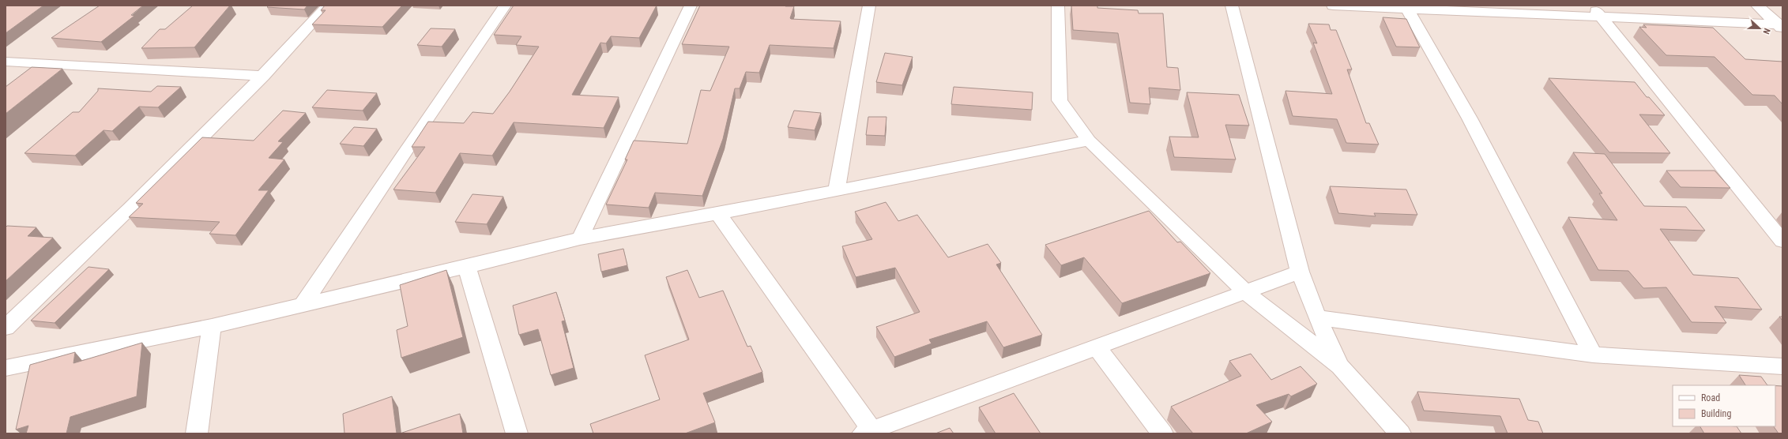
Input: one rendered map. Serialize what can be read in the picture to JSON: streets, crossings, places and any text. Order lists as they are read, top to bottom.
{
  "legend": ["Road", "Building"],
  "north": "right"
}
